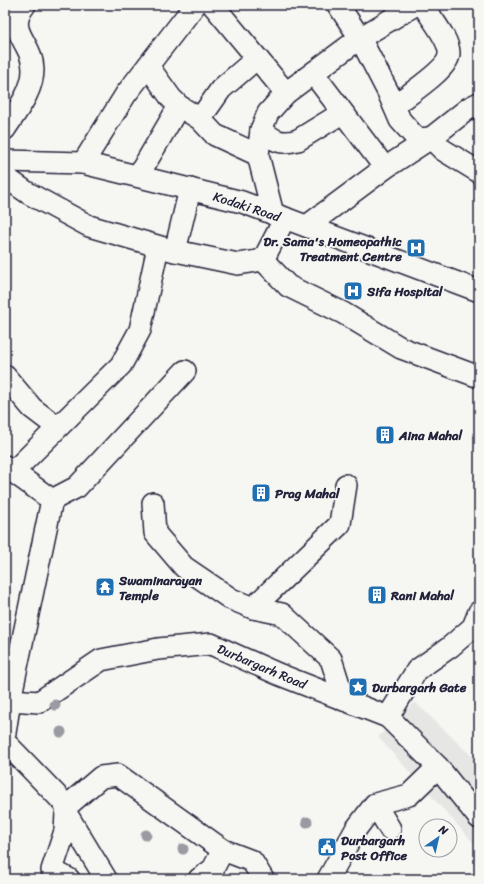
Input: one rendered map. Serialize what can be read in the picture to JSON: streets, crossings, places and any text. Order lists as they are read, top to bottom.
{
  "streets": {
    "street": ["Kodaki Road", "Durbargarh Road"]
  },
  "places": {
    "hospital": ["Dr. Sama's Homeopathic Treatment Centre", "Sifa Hospital"],
    "building": ["Aina Mahal", "Prag Mahal", "Rani Mahal"],
    "temple": ["Swaminarayan Temple"],
    "place": ["Durbargarh Gate"],
    "public building": ["Durbargarh Post Office"]
  },
  "north": "top right"
}
